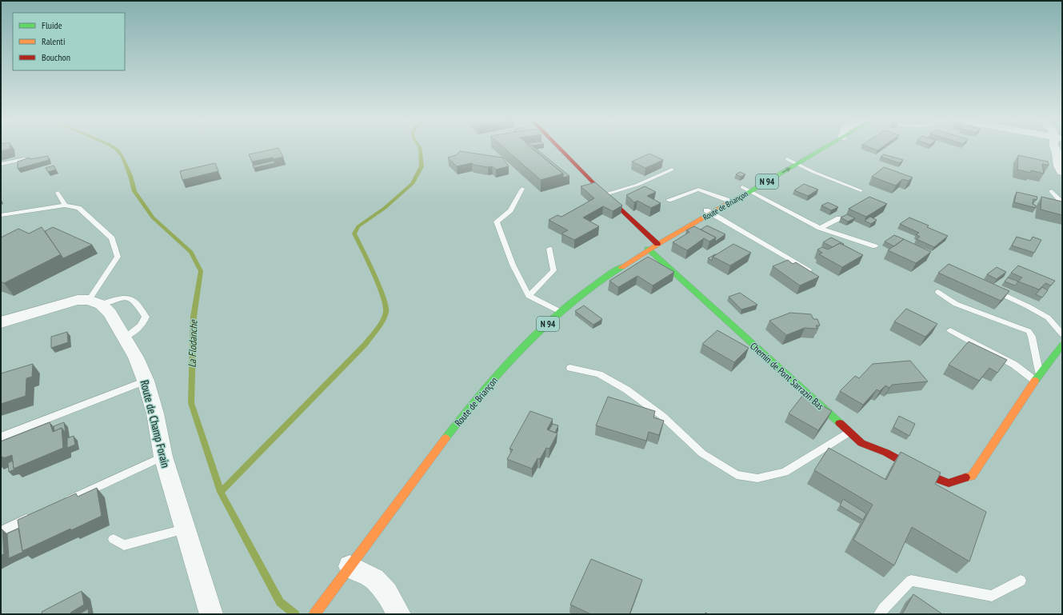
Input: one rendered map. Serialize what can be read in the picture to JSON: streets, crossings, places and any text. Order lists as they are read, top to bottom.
{
  "streets": {
    "main road": ["N 94", "Route de Briançon", "Chemin de Pont Sarrazin Bas"],
    "street": ["Route de Champ Forain"]
  },
  "crossings": [
    ["Route de Briançon", "Chemin de Pont Sarrazin Bas"]
  ],
  "water": ["La Flodanche"],
  "legend": ["Fluide", "Ralenti", "Bouchon"]
}
